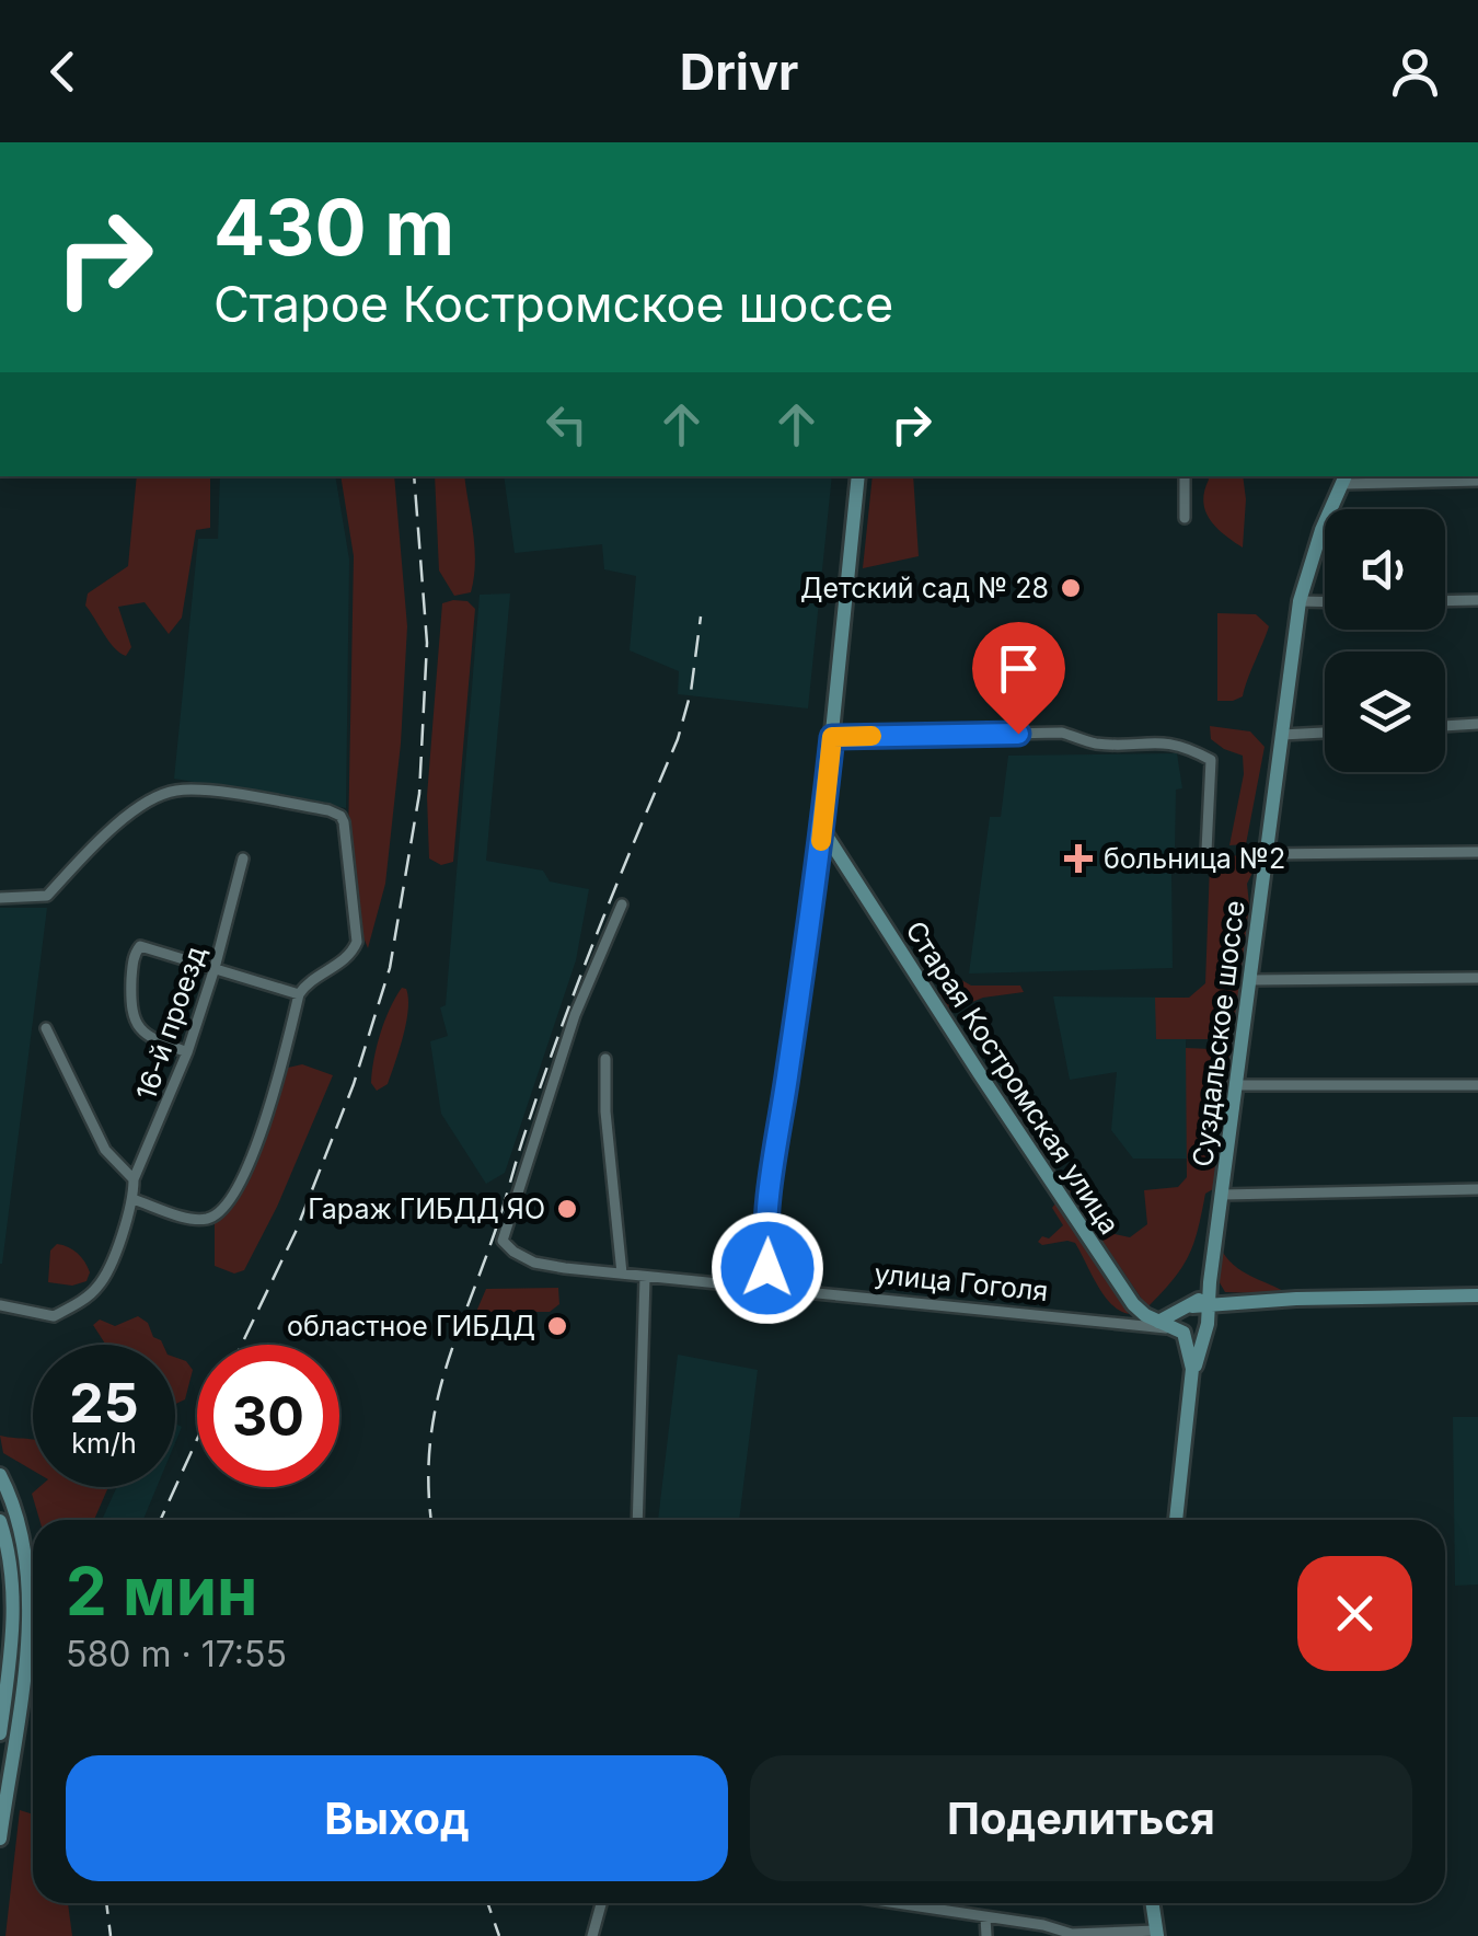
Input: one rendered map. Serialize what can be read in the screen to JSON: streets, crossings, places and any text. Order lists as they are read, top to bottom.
{
  "streets": {
    "main road": ["Суздальское шоссе", "Старая Костромская улица"],
    "street": ["16-й проезд", "улица Гоголя"]
  },
  "crossings": [
    ["Суздальское шоссе", "Старая Костромская улица"],
    ["Старая Костромская улица", "улица Гоголя"]
  ],
  "places": {
    "other": ["Детский сад № 28", "Гараж ГИБДД ЯО", "областное ГИБДД"],
    "health": ["больница №2"]
  },
  "page": {
    "header": "Drivr",
    "turn": ["430 m", "Старое Костромское шоссе"],
    "speed": "25 km/h",
    "limit": "30",
    "heading": ["2 мин", "580 m · 17:55"],
    "buttons": ["Выход", "Поделиться"]
  }
}
